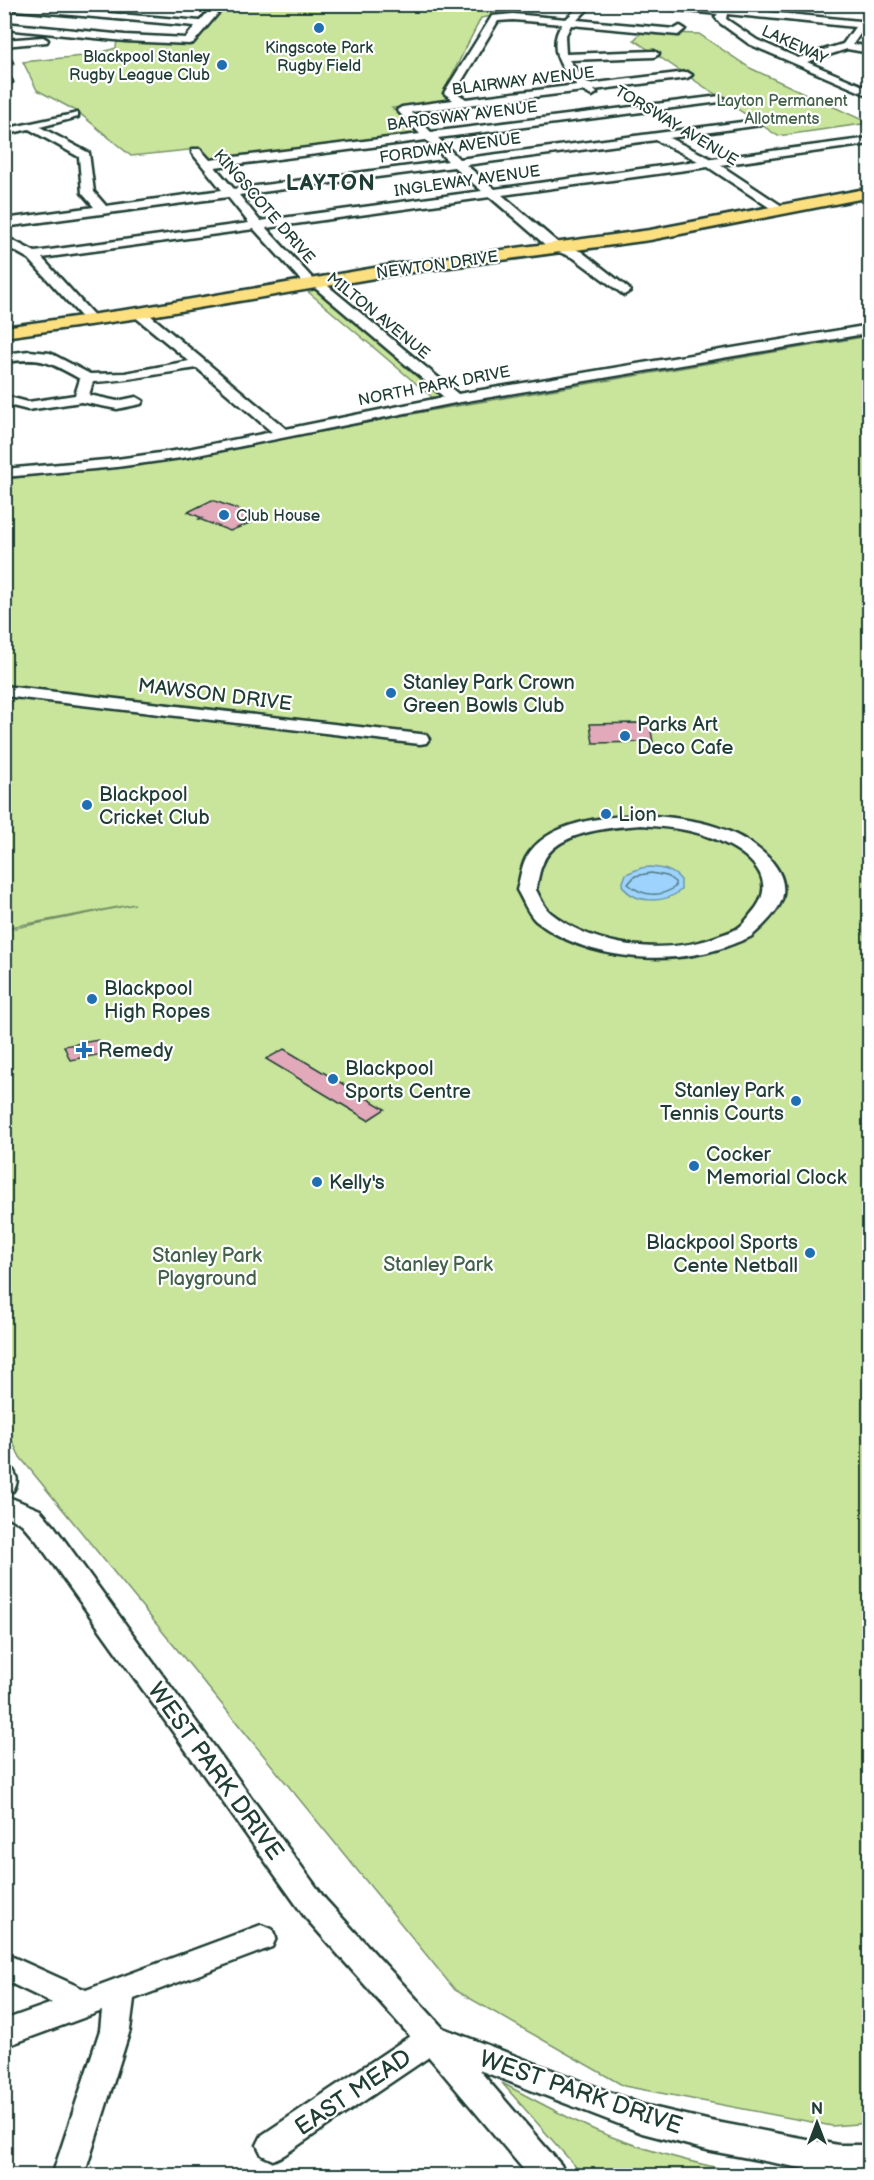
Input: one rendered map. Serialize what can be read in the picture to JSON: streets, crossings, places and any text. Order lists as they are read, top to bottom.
{
  "streets": {
    "main road": ["NEWTON DRIVE"],
    "street": [
      "LAKEWAY",
      "BLAIRWAY AVENUE",
      "BARDSWAY AVENUE",
      "TORSWAY AVENUE",
      "FORDWAY AVENUE",
      "INGLEWAY AVENUE",
      "KINGSCOTE DRIVE",
      "MILTON AVENUE",
      "NORTH PARK DRIVE",
      "MAWSON DRIVE",
      "WEST PARK DRIVE",
      "EAST MEAD"
    ]
  },
  "crossings": [
    ["BLAIRWAY AVENUE", "BARDSWAY AVENUE"],
    ["BLAIRWAY AVENUE", "TORSWAY AVENUE"],
    ["BARDSWAY AVENUE", "TORSWAY AVENUE"],
    ["BARDSWAY AVENUE", "KINGSCOTE DRIVE"],
    ["TORSWAY AVENUE", "FORDWAY AVENUE"],
    ["TORSWAY AVENUE", "INGLEWAY AVENUE"],
    ["TORSWAY AVENUE", "NEWTON DRIVE"],
    ["FORDWAY AVENUE", "KINGSCOTE DRIVE"],
    ["INGLEWAY AVENUE", "KINGSCOTE DRIVE"],
    ["KINGSCOTE DRIVE", "NEWTON DRIVE"],
    ["KINGSCOTE DRIVE", "MILTON AVENUE"],
    ["NEWTON DRIVE", "MILTON AVENUE"],
    ["MILTON AVENUE", "NORTH PARK DRIVE"],
    ["WEST PARK DRIVE", "EAST MEAD"]
  ],
  "districts": ["LAYTON"],
  "parks": ["Layton Permanent Allotments", "Stanley Park Playground", "Stanley Park"],
  "places": {
    "other": [
      "Kingscote Park Rugby Field",
      "Blackpool Stanley Rugby League Club",
      "Club House",
      "Stanley Park Crown Green Bowls Club",
      "Parks Art Deco Cafe",
      "Blackpool Cricket Club",
      "Lion",
      "Blackpool High Ropes",
      "Blackpool Sports Centre",
      "Stanley Park Tennis Courts",
      "Cocker Memorial Clock",
      "Kelly's",
      "Blackpool Sports Cente Netball"
    ],
    "health": ["Remedy"]
  },
  "north": "top"
}
